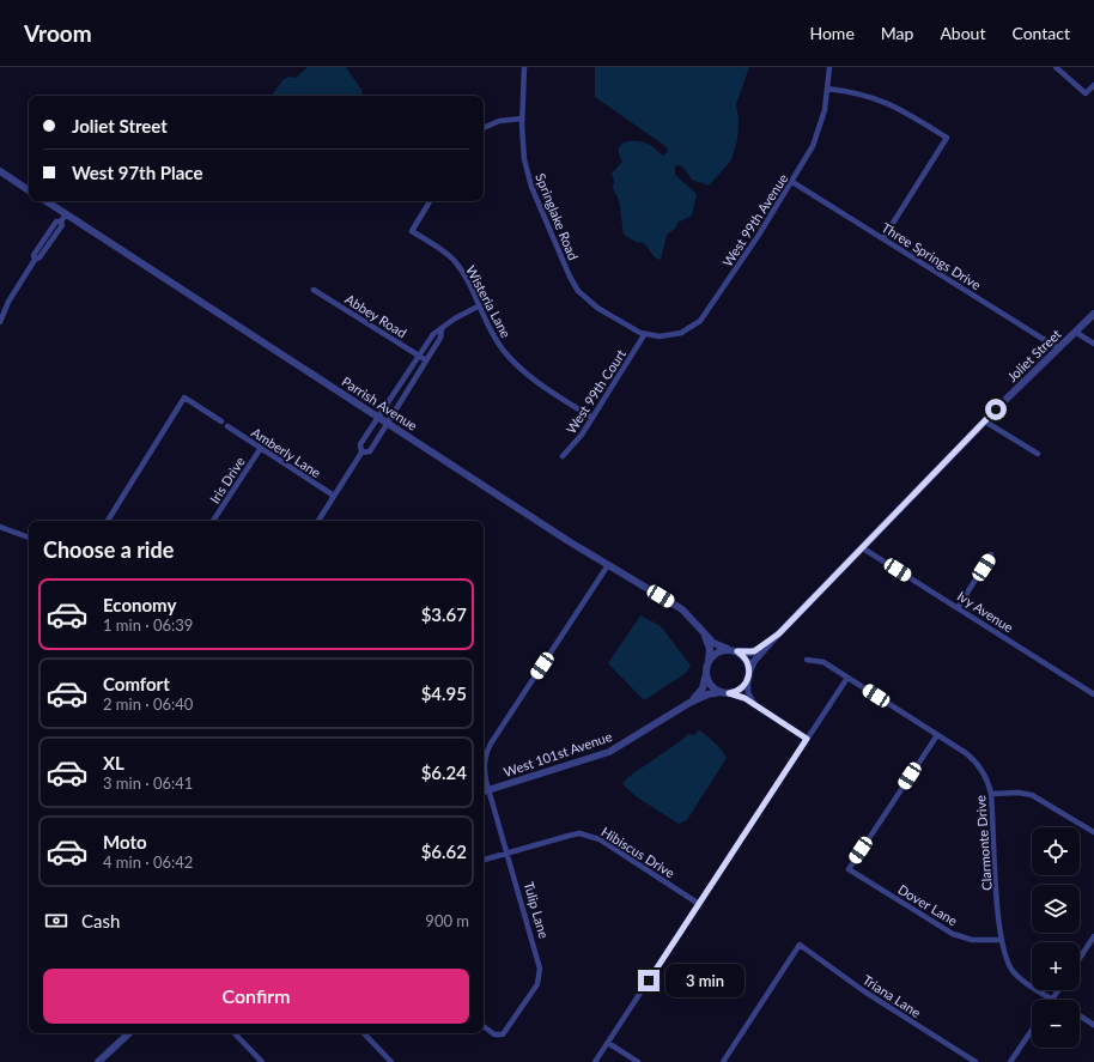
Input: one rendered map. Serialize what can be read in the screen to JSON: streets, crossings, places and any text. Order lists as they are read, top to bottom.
{
  "streets": {
    "street": [
      "Springlake Road",
      "West 99th Avenue",
      "Three Springs Drive",
      "Wisteria Lane",
      "Abbey Road",
      "Joliet Street",
      "West 99th Court",
      "Parrish Avenue",
      "Amberly Lane",
      "Iris Drive",
      "Ivy Avenue",
      "West 101st Avenue",
      "Clarmonte Drive",
      "Hibiscus Drive",
      "Dover Lane",
      "Tulip Lane",
      "Triana Lane"
    ]
  },
  "crossings": [
    ["Springlake Road", "West 99th Avenue"],
    ["Springlake Road", "West 99th Court"],
    ["West 99th Avenue", "Three Springs Drive"],
    ["West 99th Avenue", "West 99th Court"],
    ["Three Springs Drive", "Joliet Street"],
    ["Wisteria Lane", "West 99th Court"],
    ["Joliet Street", "Parrish Avenue"],
    ["Joliet Street", "Ivy Avenue"],
    ["Joliet Street", "West 101st Avenue"],
    ["Parrish Avenue", "West 101st Avenue"],
    ["Parrish Avenue", "Tulip Lane"],
    ["Amberly Lane", "Iris Drive"],
    ["West 101st Avenue", "Tulip Lane"],
    ["Clarmonte Drive", "Dover Lane"],
    ["Hibiscus Drive", "Tulip Lane"]
  ],
  "page": {
    "header": "Vroom",
    "nav": [
      "Home",
      "Map",
      "About",
      "Contact"
    ],
    "banner": ["Joliet Street", "West 97th Place"],
    "heading": "Choose a ride",
    "list": [
      {
        "name": "Economy",
        "note": "1 min · 06:39",
        "value": "$3.67"
      },
      {
        "name": "Comfort",
        "note": "2 min · 06:40",
        "value": "$4.95"
      },
      {
        "name": "XL",
        "note": "3 min · 06:41",
        "value": "$6.24"
      },
      {
        "name": "Moto",
        "note": "4 min · 06:42",
        "value": "$6.62"
      }
    ],
    "map_buttons": ["+", "−"],
    "pay": ["Cash", "900 m"],
    "buttons": "Confirm",
    "bubble": "3 min"
  }
}
